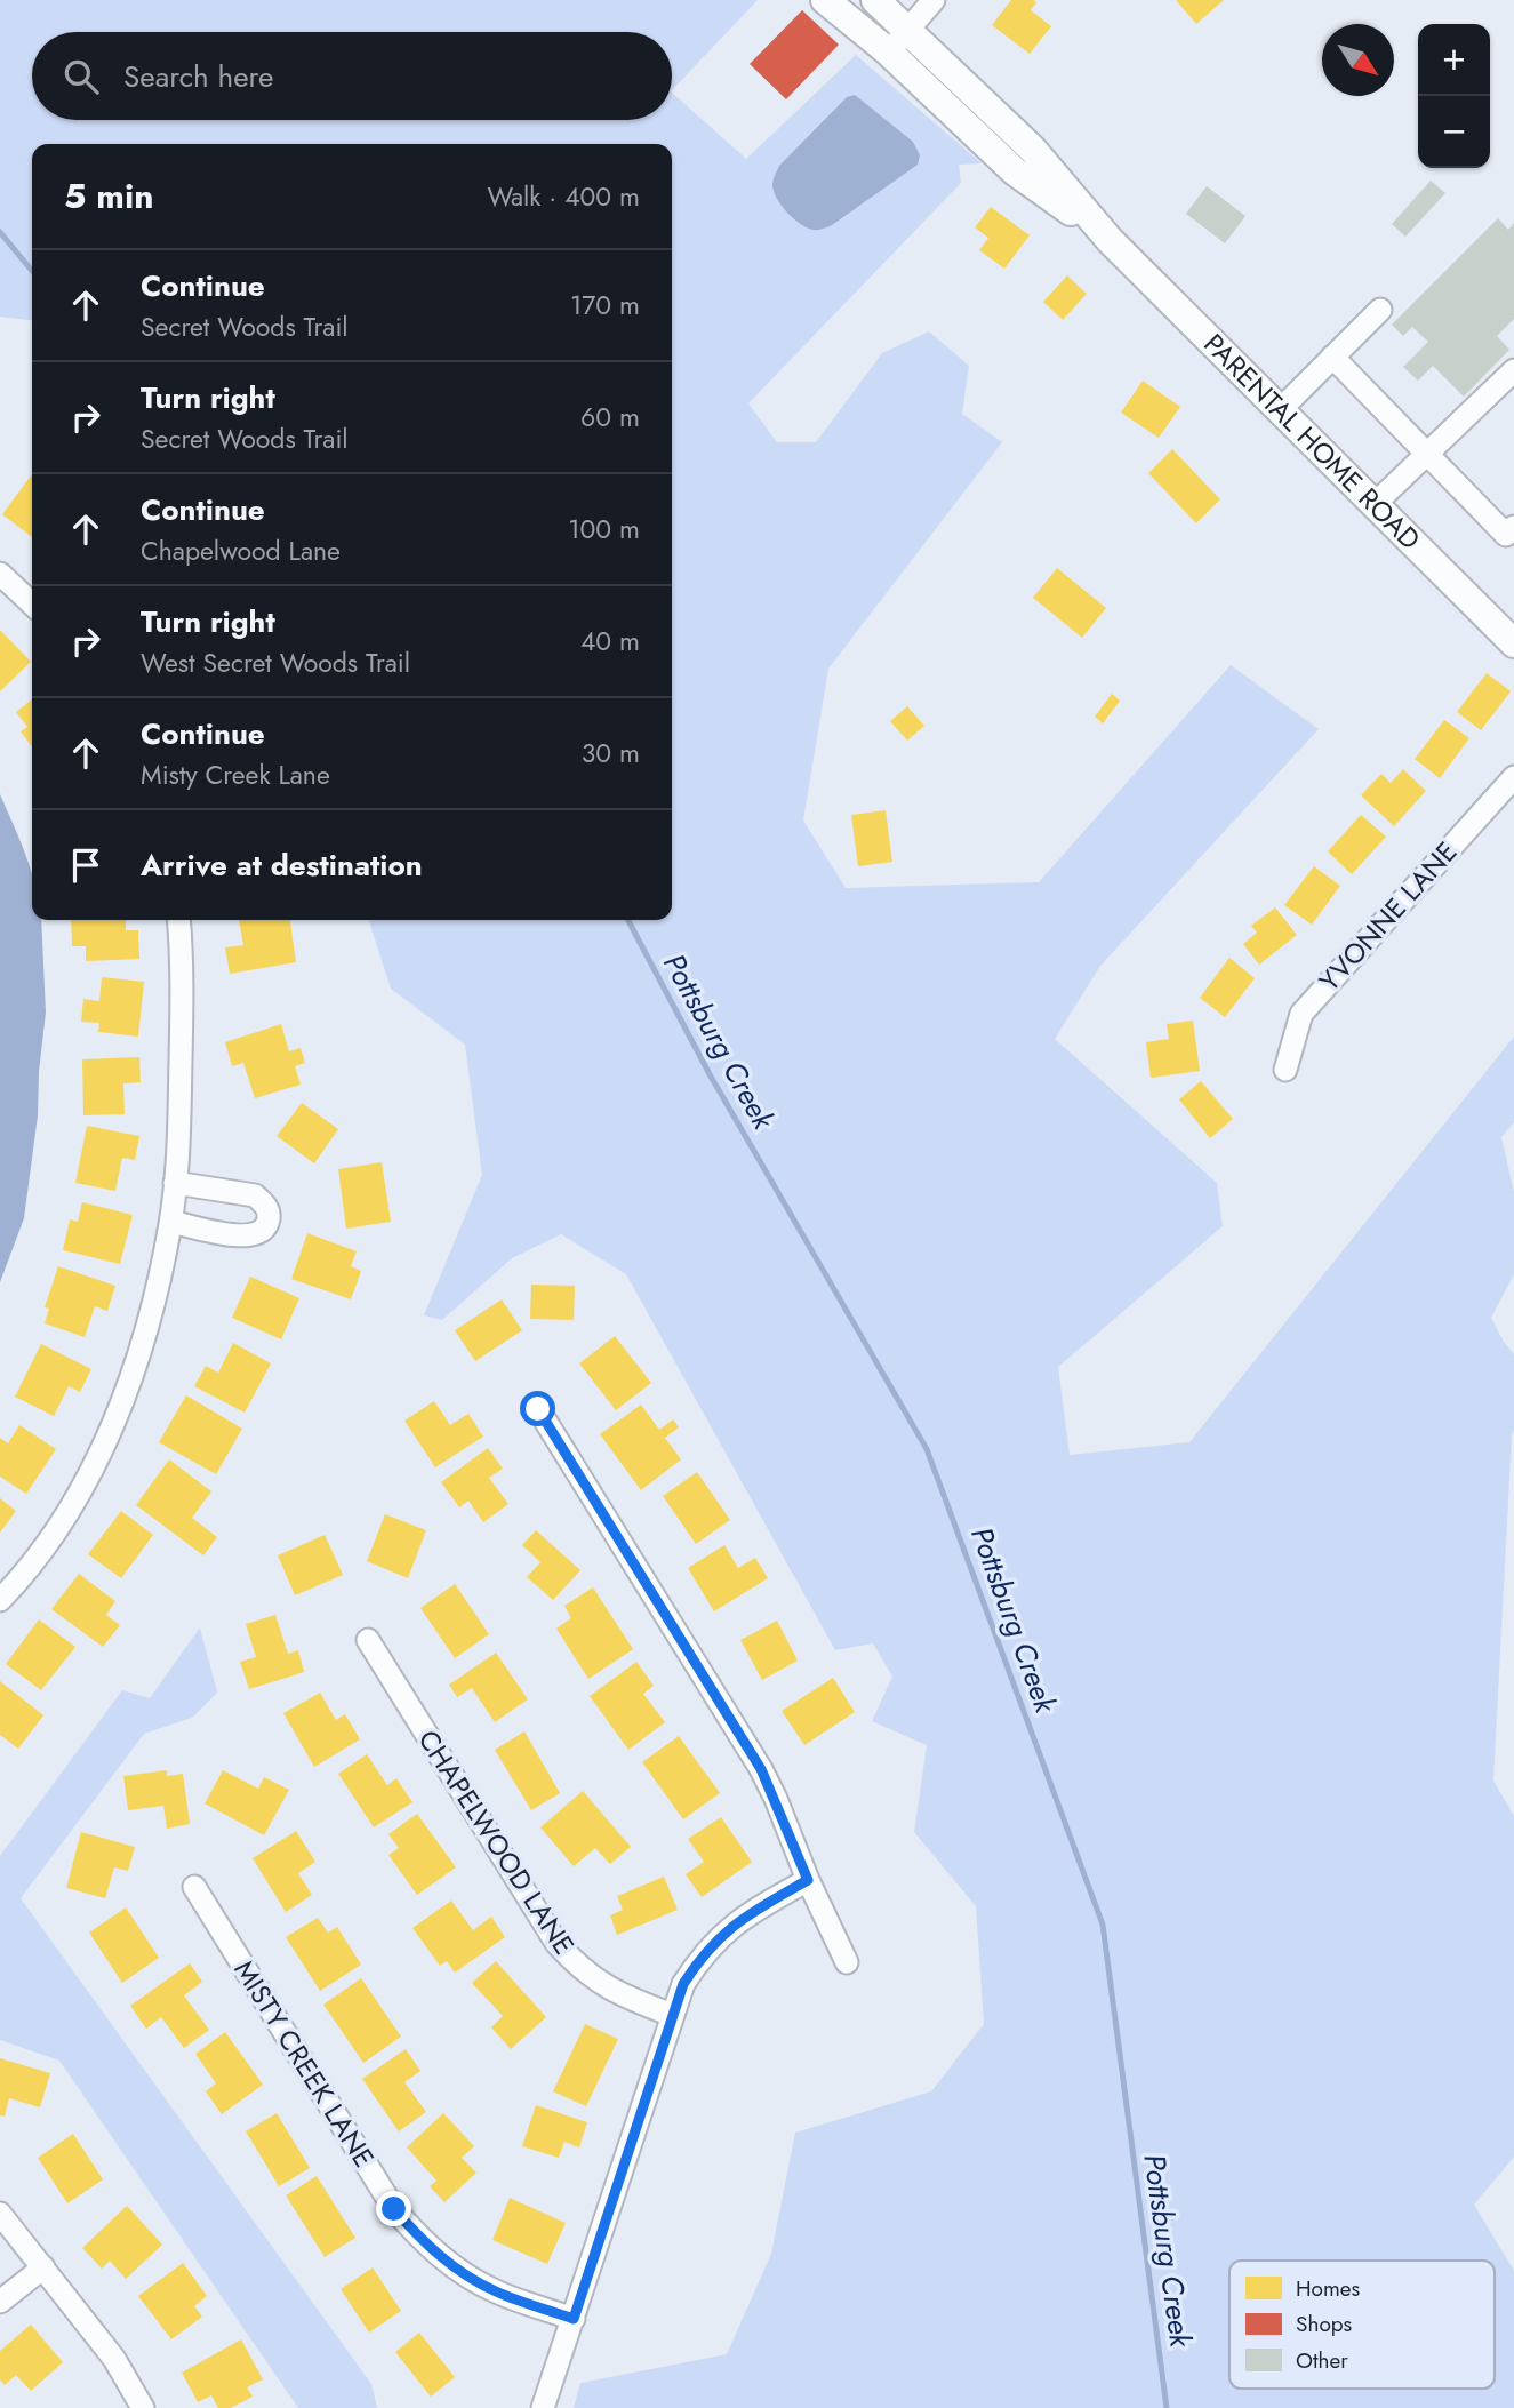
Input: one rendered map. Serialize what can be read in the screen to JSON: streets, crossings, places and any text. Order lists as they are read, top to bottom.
{
  "streets": {
    "main road": ["PARENTAL HOME ROAD"],
    "street": ["YVONNE LANE", "CHAPELWOOD LANE", "MISTY CREEK LANE"]
  },
  "water": ["Pottsburg Creek"],
  "legend": ["Homes", "Shops", "Other"],
  "north": "bottom right",
  "page": {
    "map_buttons": ["+", "−"],
    "search": "Search here",
    "heading": ["5 min", "Walk · 400 m"],
    "list": [
      ["Continue", "Secret Woods Trail", "170 m"],
      ["Turn right", "Secret Woods Trail", "60 m"],
      ["Continue", "Chapelwood Lane", "100 m"],
      ["Turn right", "West Secret Woods Trail", "40 m"],
      ["Continue", "Misty Creek Lane", "30 m"],
      "Arrive at destination"
    ]
  }
}
